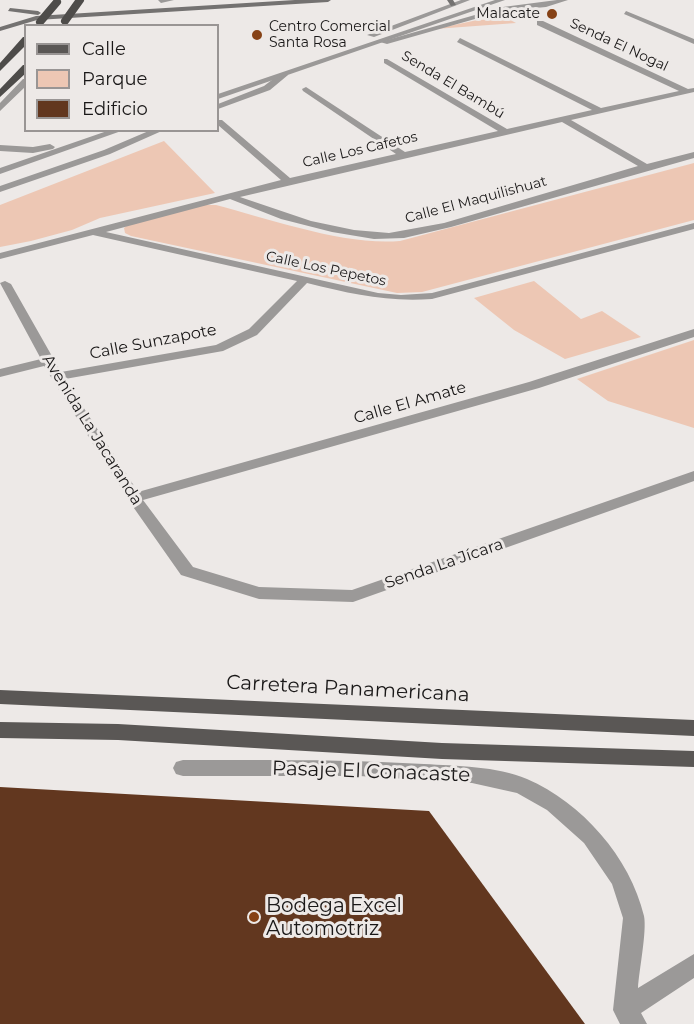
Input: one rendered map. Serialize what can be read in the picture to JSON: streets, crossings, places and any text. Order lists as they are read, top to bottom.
{
  "streets": {
    "main road": ["Carretera Panamericana"],
    "street": [
      "Senda El Nogal",
      "Senda El Bambú",
      "Calle Los Cafetos",
      "Calle El Maquilishuat",
      "Calle Los Pepetos",
      "Calle Sunzapote",
      "Calle El Amate",
      "Avenida La Jacaranda",
      "Senda La Jícara",
      "Pasaje El Conacaste"
    ]
  },
  "crossings": [
    ["Senda El Nogal", "Calle Los Cafetos"],
    ["Senda El Bambú", "Calle Los Cafetos"],
    ["Calle Los Cafetos", "Calle El Maquilishuat"],
    ["Calle Los Cafetos", "Calle Los Pepetos"],
    ["Calle Los Pepetos", "Calle Sunzapote"],
    ["Calle Sunzapote", "Avenida La Jacaranda"],
    ["Calle El Amate", "Avenida La Jacaranda"],
    ["Avenida La Jacaranda", "Senda La Jícara"]
  ],
  "places": ["Malacate", "Centro Comercial Santa Rosa", "Bodega Excel Automotriz"],
  "legend": ["Calle", "Parque", "Edificio"]
}
